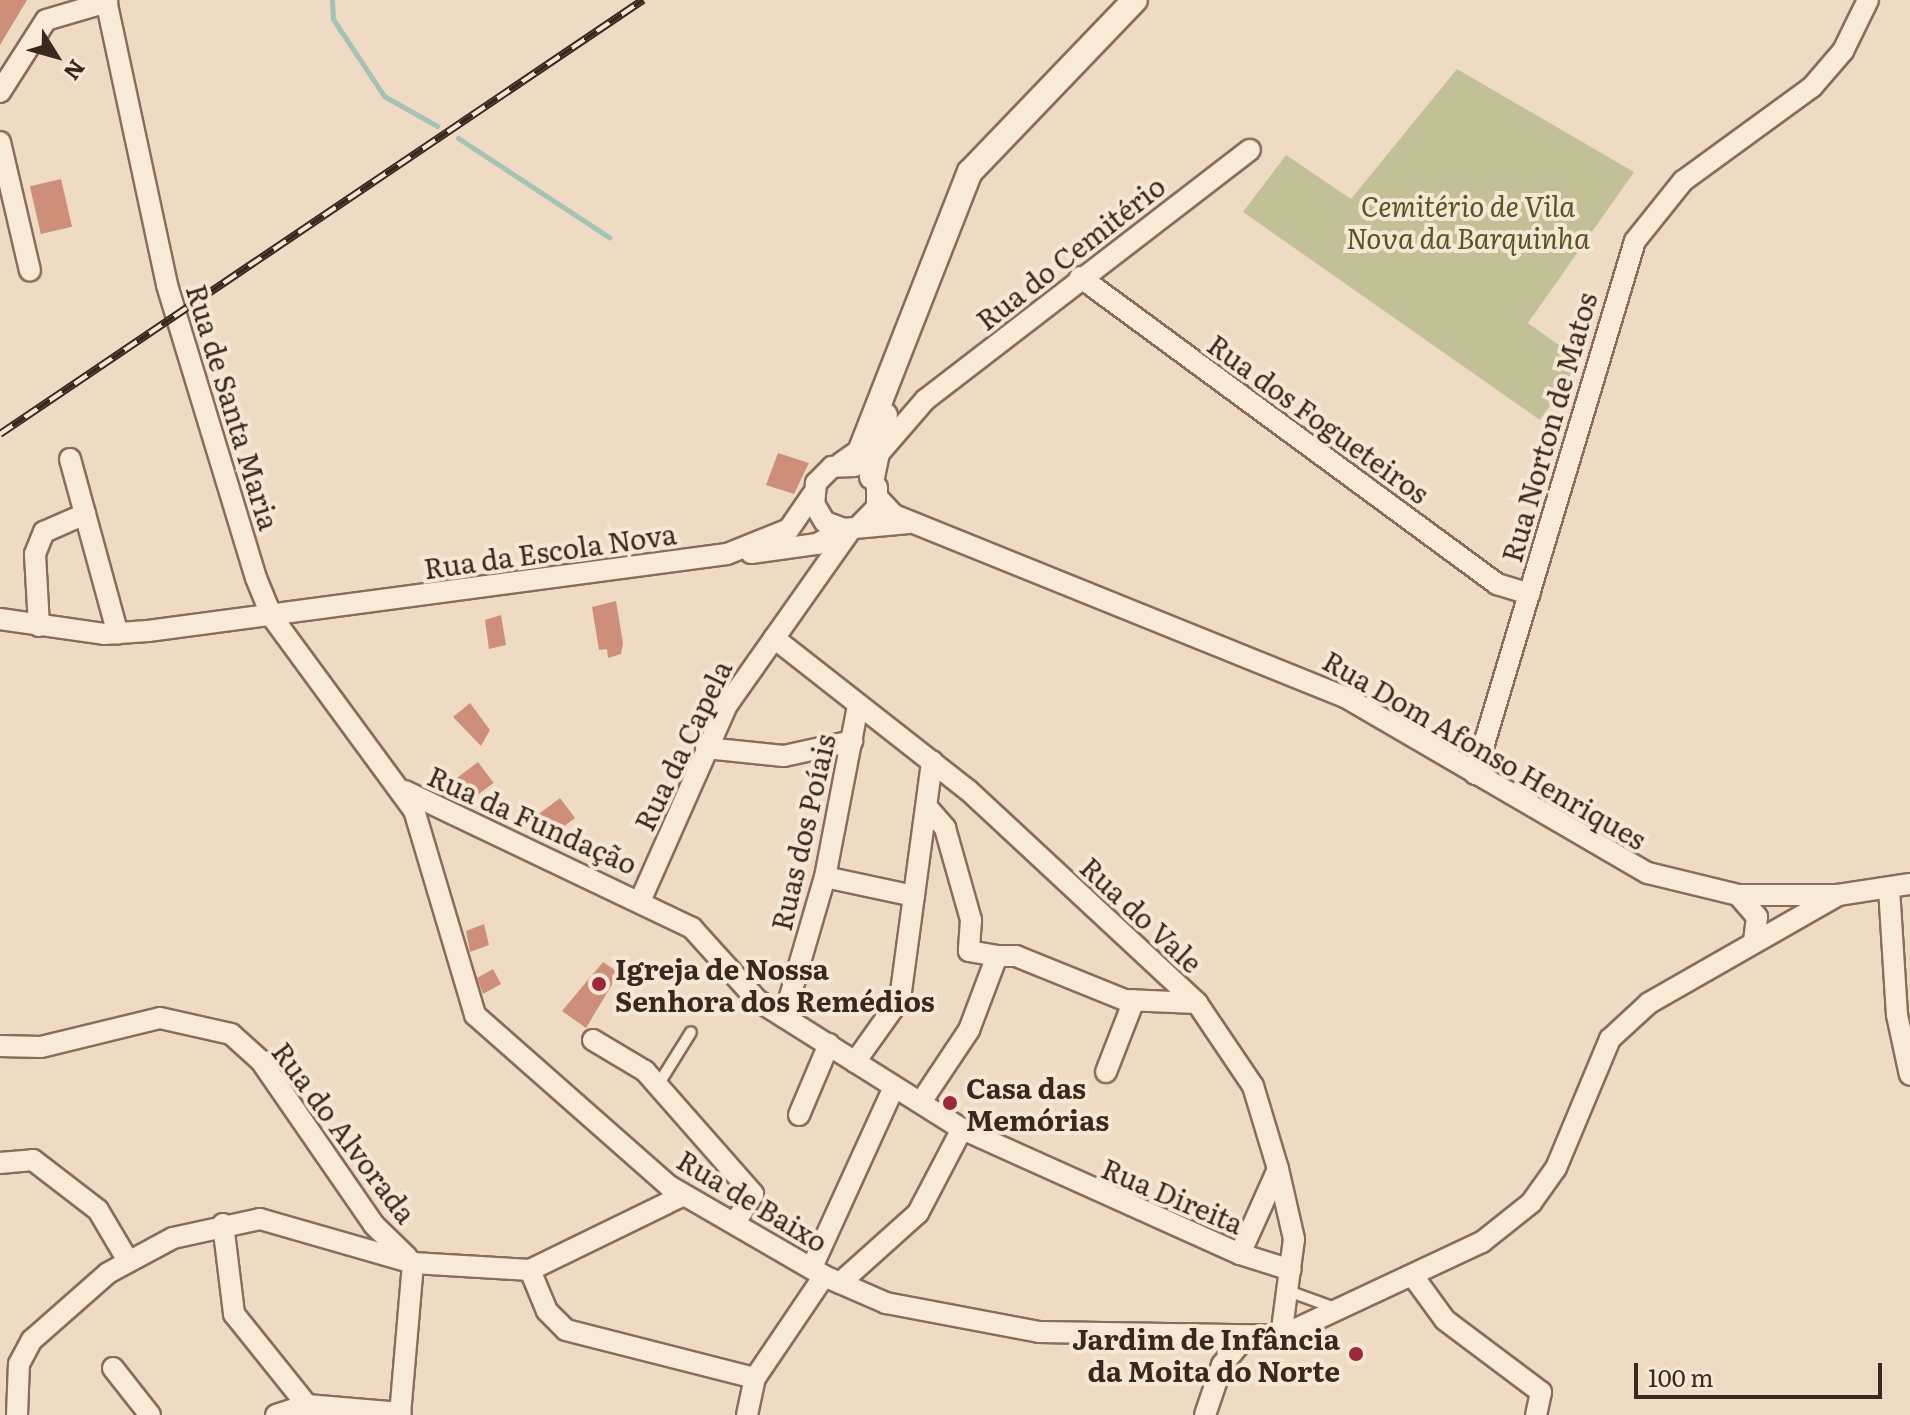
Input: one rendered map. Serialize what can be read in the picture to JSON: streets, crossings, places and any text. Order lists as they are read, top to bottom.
{
  "streets": {
    "street": [
      "Rua do Cemitério",
      "Rua de Santa Maria",
      "Rua dos Fogueteiros",
      "Rua Norton de Matos",
      "Rua da Escola Nova",
      "Rua da Capela",
      "Rua Dom Afonso Henriques",
      "Rua da Fundação",
      "Ruas dos Poíais",
      "Rua do Vale",
      "Rua do Alvorada",
      "Rua Direita",
      "Rua de Baixo"
    ]
  },
  "crossings": [
    ["Rua do Cemitério", "Rua dos Fogueteiros"],
    ["Rua do Cemitério", "Rua da Escola Nova"],
    ["Rua do Cemitério", "Rua da Capela"],
    ["Rua do Cemitério", "Rua Dom Afonso Henriques"],
    ["Rua de Santa Maria", "Rua da Escola Nova"],
    ["Rua de Santa Maria", "Rua da Fundação"],
    ["Rua de Santa Maria", "Rua de Baixo"],
    ["Rua dos Fogueteiros", "Rua Norton de Matos"],
    ["Rua Norton de Matos", "Rua Dom Afonso Henriques"],
    ["Rua da Escola Nova", "Rua da Capela"],
    ["Rua da Escola Nova", "Rua Dom Afonso Henriques"],
    ["Rua da Capela", "Rua Dom Afonso Henriques"],
    ["Rua da Capela", "Rua da Fundação"],
    ["Rua da Capela", "Rua do Vale"],
    ["Rua da Capela", "Rua Direita"],
    ["Rua da Fundação", "Rua Direita"],
    ["Rua da Fundação", "Rua de Baixo"],
    ["Ruas dos Poíais", "Rua do Vale"],
    ["Ruas dos Poíais", "Rua Direita"],
    ["Rua do Vale", "Rua Direita"],
    ["Rua do Vale", "Rua de Baixo"]
  ],
  "parks": ["Cemitério de Vila Nova da Barquinha"],
  "places": ["Igreja de Nossa Senhora dos Remédios", "Casa das Memórias", "Jardim de Infância da Moita do Norte"],
  "scale_bar": "100 m",
  "north": "bottom right"
}
